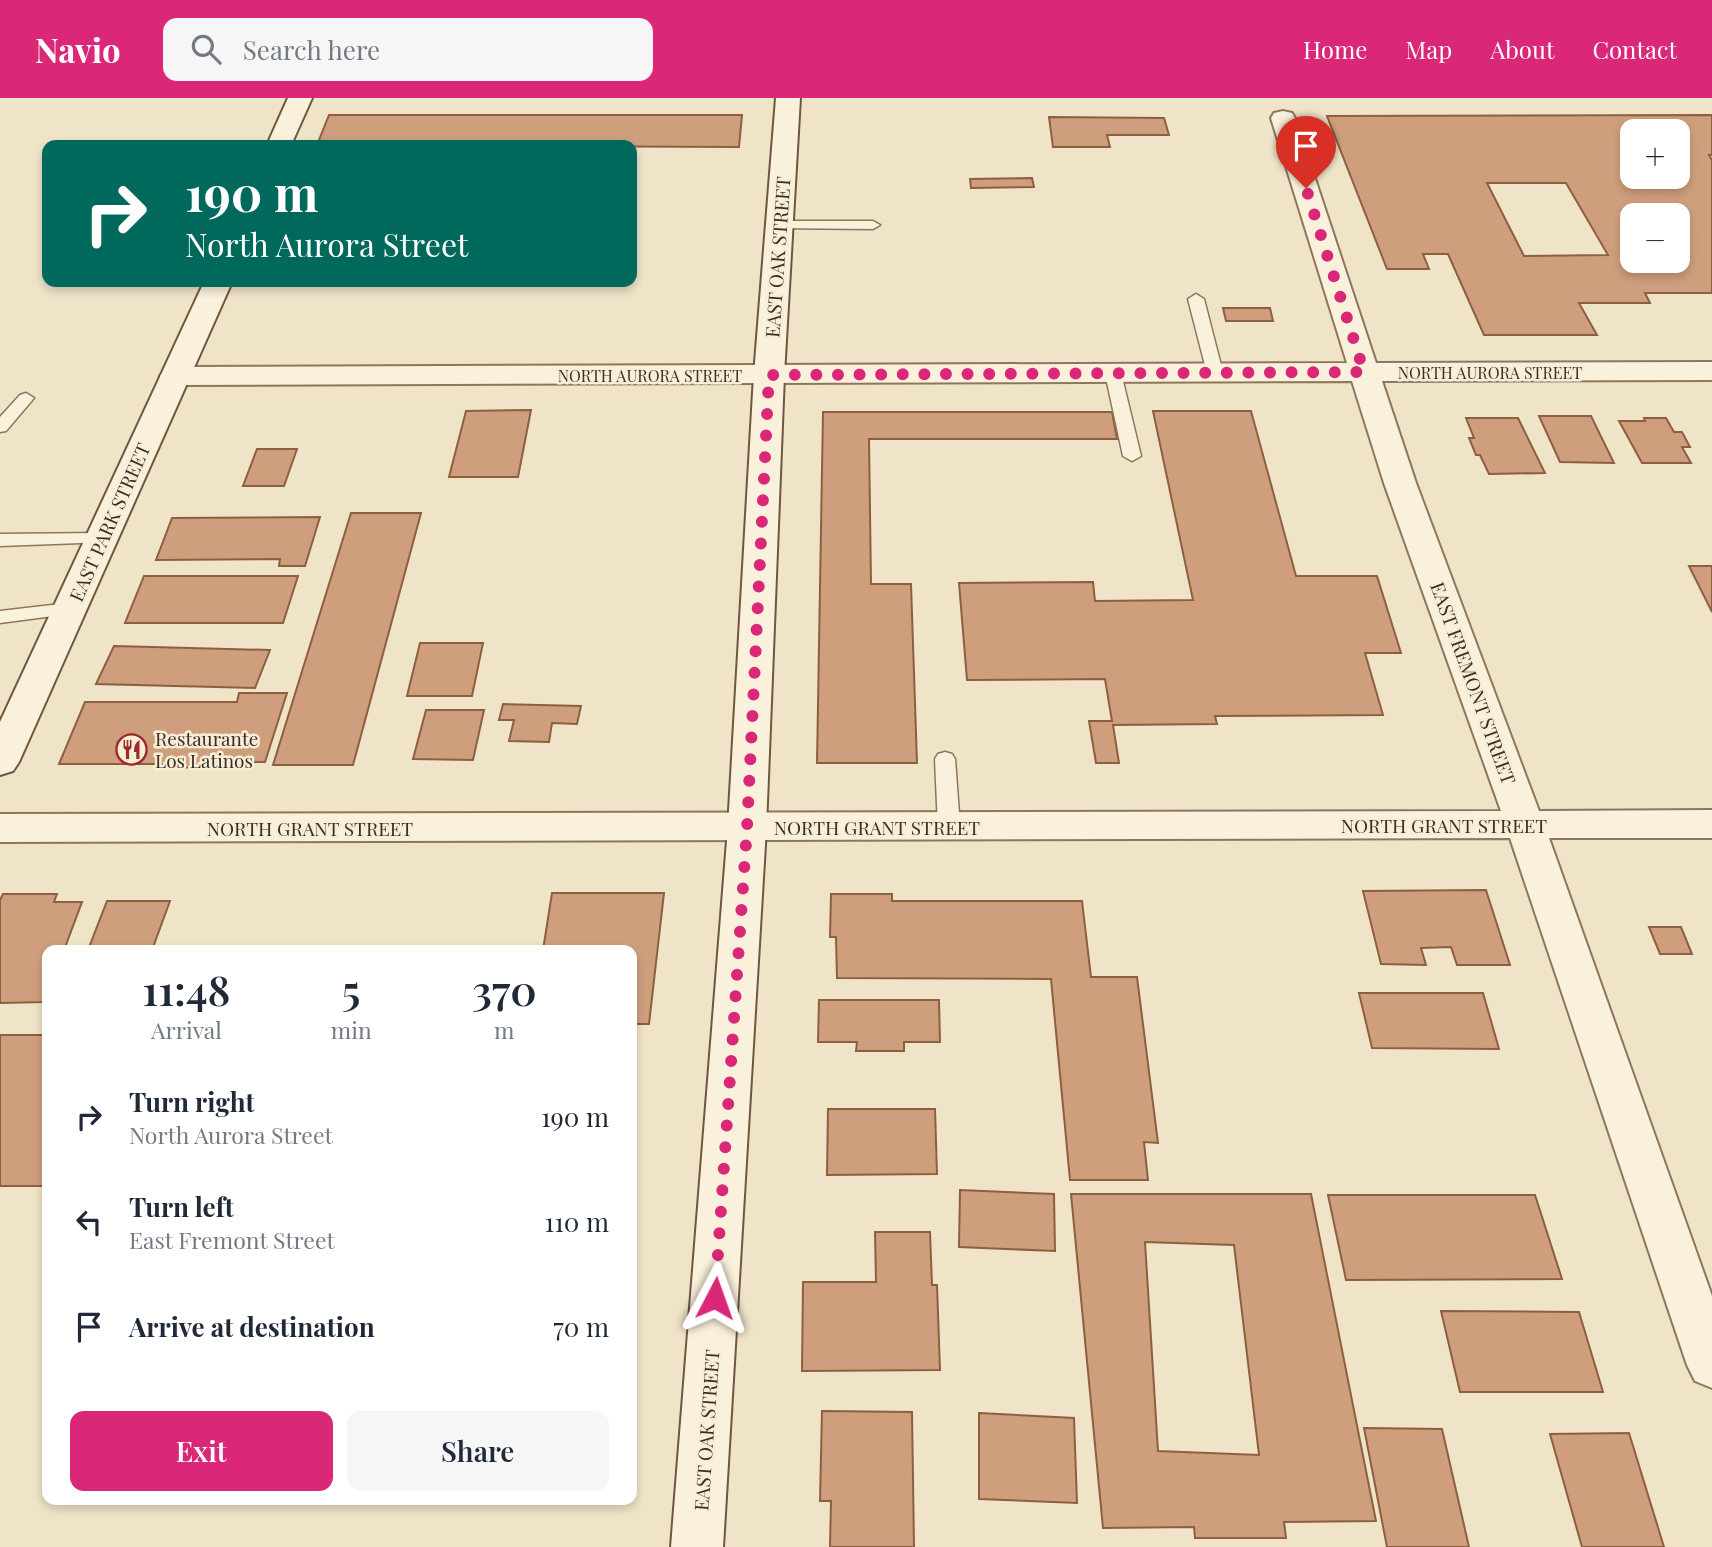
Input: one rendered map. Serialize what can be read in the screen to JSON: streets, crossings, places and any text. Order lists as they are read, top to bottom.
{
  "streets": {
    "street": [
      "EAST OAK STREET",
      "NORTH AURORA STREET",
      "EAST PARK STREET",
      "EAST FREMONT STREET",
      "NORTH GRANT STREET"
    ]
  },
  "crossings": [
    ["EAST OAK STREET", "NORTH AURORA STREET"],
    ["EAST OAK STREET", "NORTH GRANT STREET"],
    ["NORTH AURORA STREET", "EAST PARK STREET"],
    ["NORTH AURORA STREET", "EAST FREMONT STREET"],
    ["EAST FREMONT STREET", "NORTH GRANT STREET"]
  ],
  "places": {
    "restaurant": ["Restaurante Los Latinos"]
  },
  "page": {
    "header": "Navio",
    "search": "Search here",
    "nav": [
      "Home",
      "Map",
      "About",
      "Contact"
    ],
    "map_buttons": ["+", "−"],
    "turn": ["190 m", "North Aurora Street"],
    "eta": [
      "11:48",
      "Arrival",
      "5",
      "min",
      "370",
      "m"
    ],
    "list": [
      {
        "name": "Turn right",
        "note": "North Aurora Street",
        "value": "190 m"
      },
      {
        "name": "Turn left",
        "note": "East Fremont Street",
        "value": "110 m"
      },
      {
        "name": "Arrive at destination",
        "value": "70 m"
      }
    ],
    "buttons": ["Exit", "Share"]
  }
}
